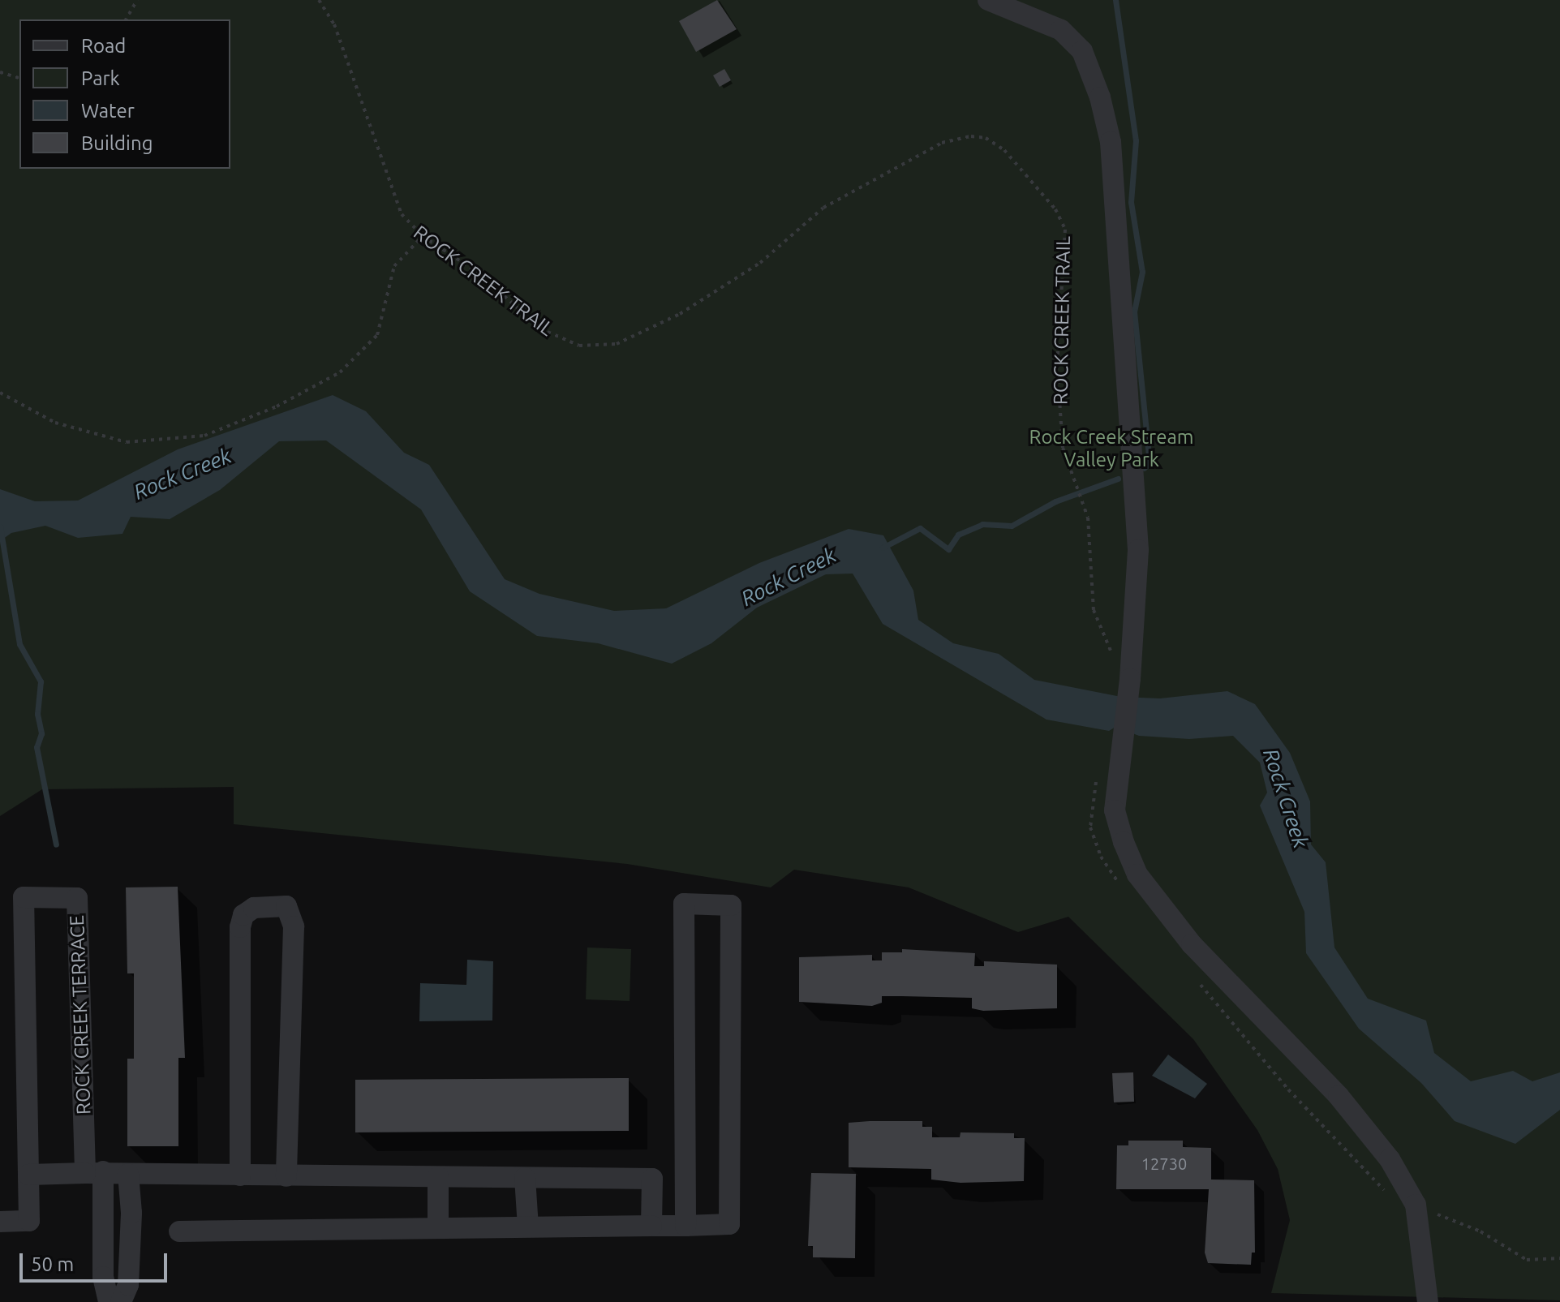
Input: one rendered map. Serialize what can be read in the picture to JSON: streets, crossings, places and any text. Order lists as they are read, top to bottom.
{
  "streets": {
    "lane": ["ROCK CREEK TERRACE"],
    "path": ["ROCK CREEK TRAIL"]
  },
  "water": ["Rock Creek"],
  "parks": ["Rock Creek Stream Valley Park"],
  "house_numbers": ["12730"],
  "legend": [
    "Road",
    "Park",
    "Water",
    "Building"
  ],
  "scale_bar": "50 m"
}
